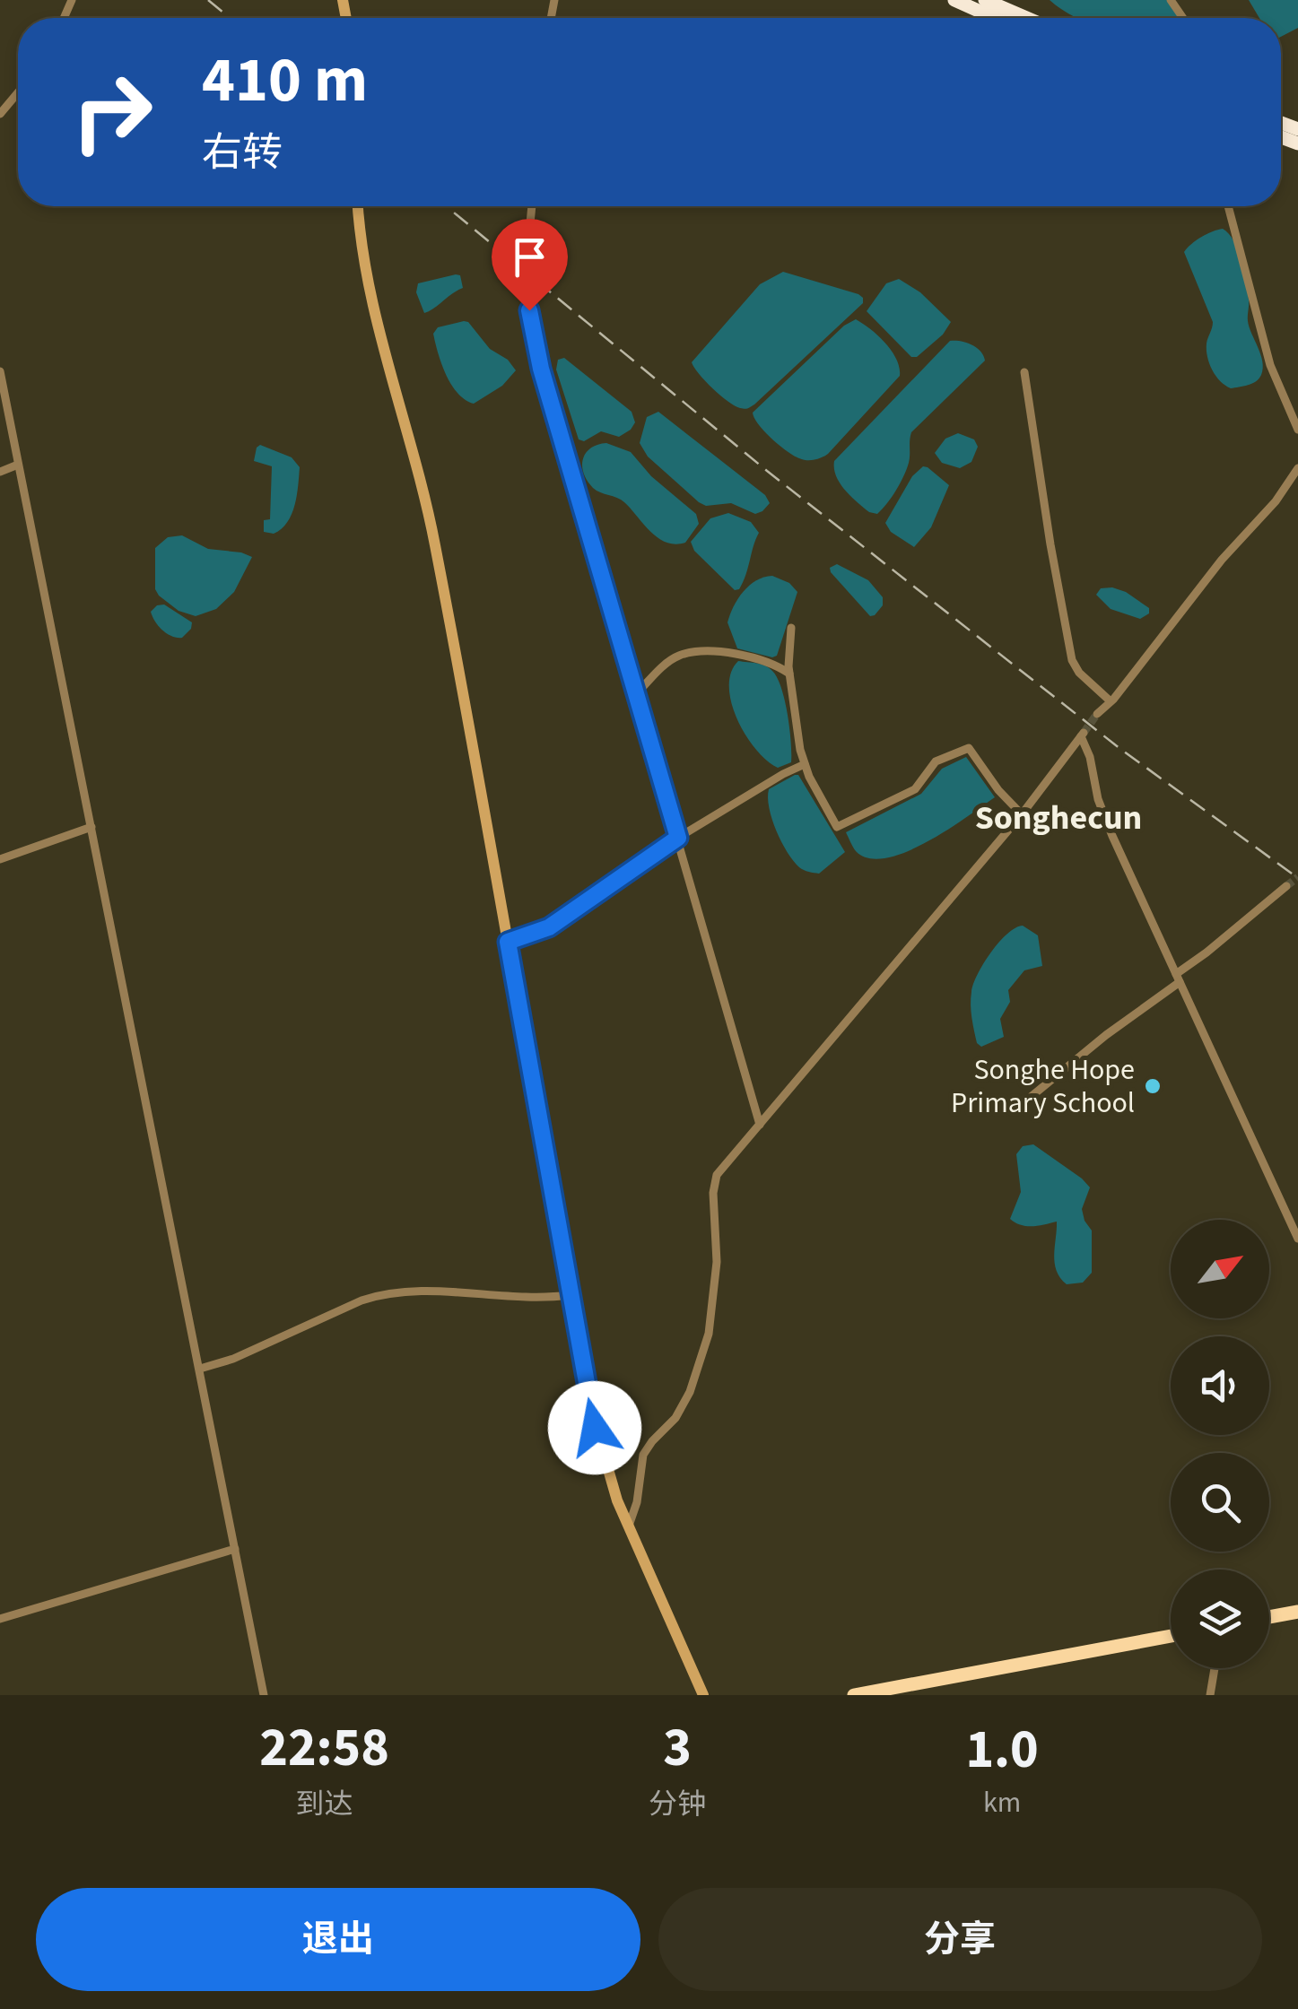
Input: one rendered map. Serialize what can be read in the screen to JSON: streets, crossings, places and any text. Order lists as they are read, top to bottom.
{
  "districts": ["Songhecun"],
  "places": ["Songhe Hope Primary School"],
  "north": "top right",
  "page": {
    "turn": ["410 m", "右转"],
    "eta": [
      "22:58",
      "到达",
      "3",
      "分钟",
      "1.0",
      "km"
    ],
    "buttons": ["退出", "分享"]
  }
}
